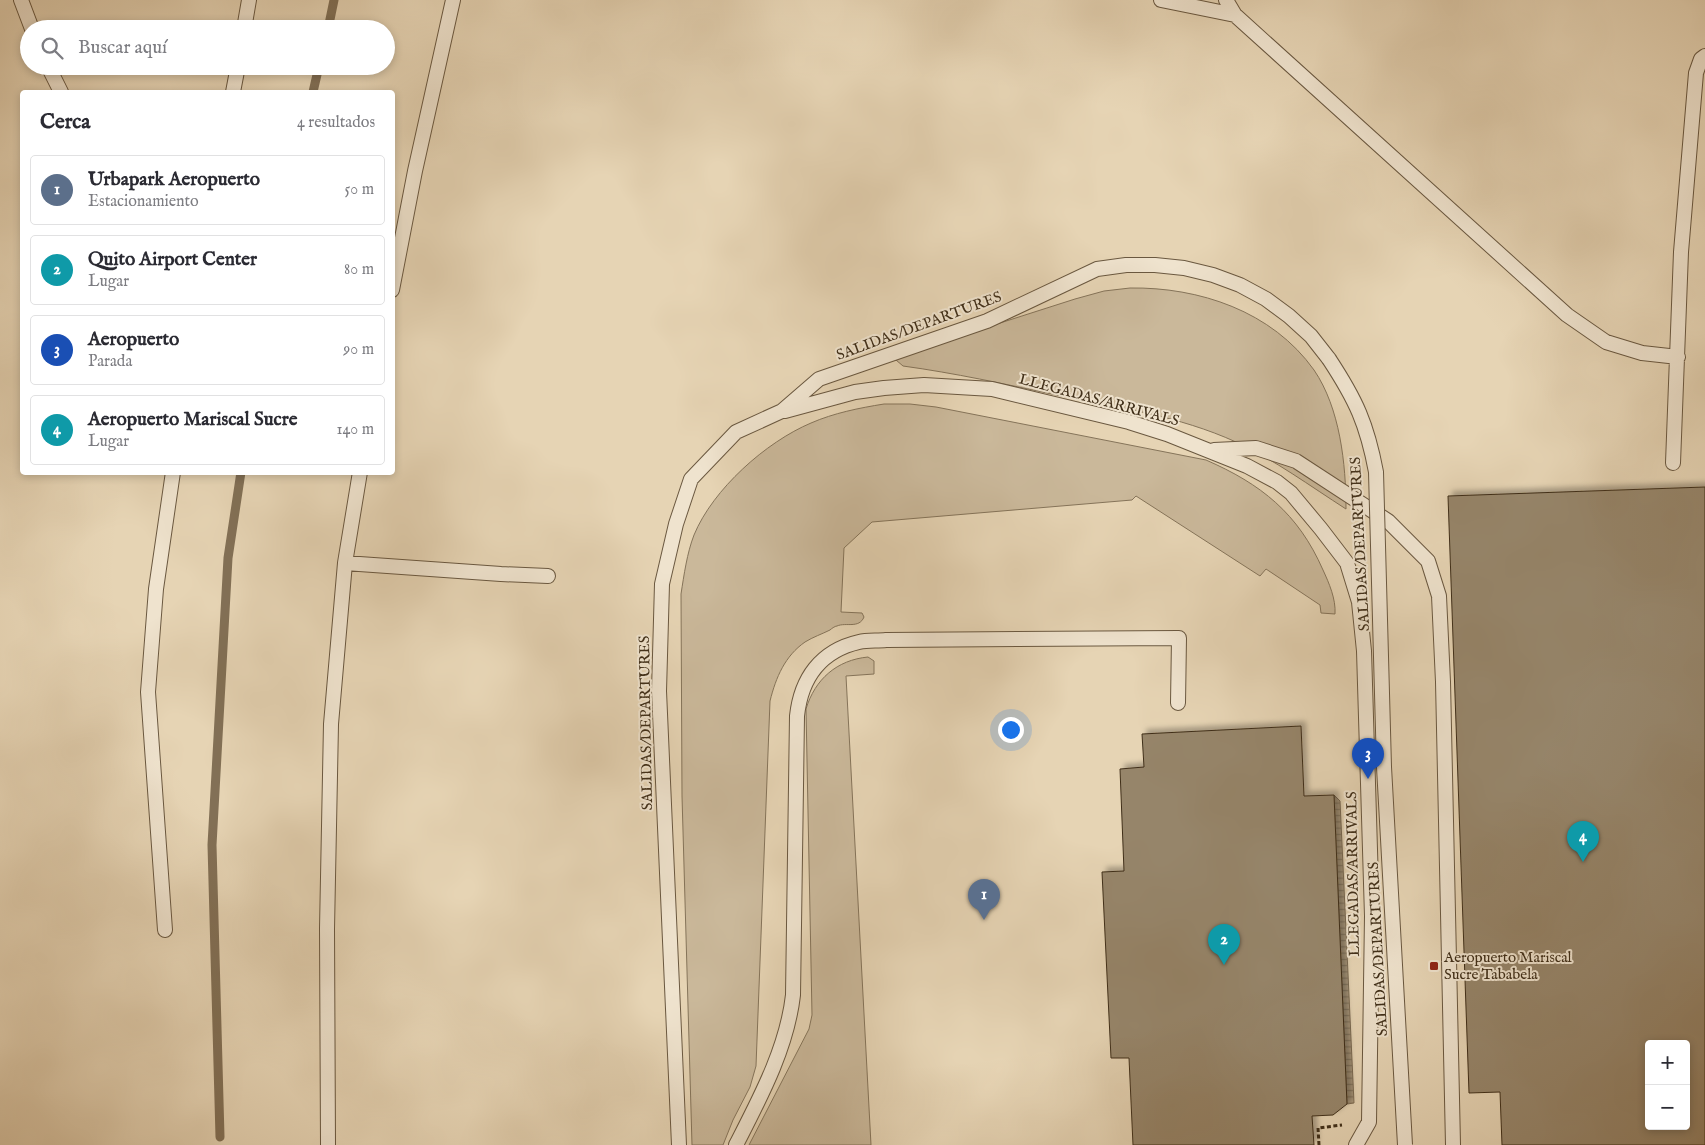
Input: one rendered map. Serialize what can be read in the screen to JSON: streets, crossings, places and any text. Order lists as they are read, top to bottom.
{
  "streets": {
    "lane": ["SALIDAS/DEPARTURES", "LLEGADAS/ARRIVALS"]
  },
  "crossings": [
    ["SALIDAS/DEPARTURES", "LLEGADAS/ARRIVALS"]
  ],
  "places": {
    "transit": ["Aeropuerto Mariscal Sucre Tababela"]
  },
  "page": {
    "search": "Buscar aquí",
    "heading": ["Cerca", "4 resultados"],
    "list": [
      {
        "mark": "1",
        "name": "Urbapark Aeropuerto",
        "note": "Estacionamiento",
        "value": "50 m"
      },
      {
        "mark": "2",
        "name": "Quito Airport Center",
        "note": "Lugar",
        "value": "80 m"
      },
      {
        "mark": "3",
        "name": "Aeropuerto",
        "note": "Parada",
        "value": "90 m"
      },
      {
        "mark": "4",
        "name": "Aeropuerto Mariscal Sucre",
        "note": "Lugar",
        "value": "140 m"
      }
    ],
    "pins": [
      "3",
      "4",
      "1",
      "2"
    ],
    "map_buttons": ["+", "−"]
  }
}
